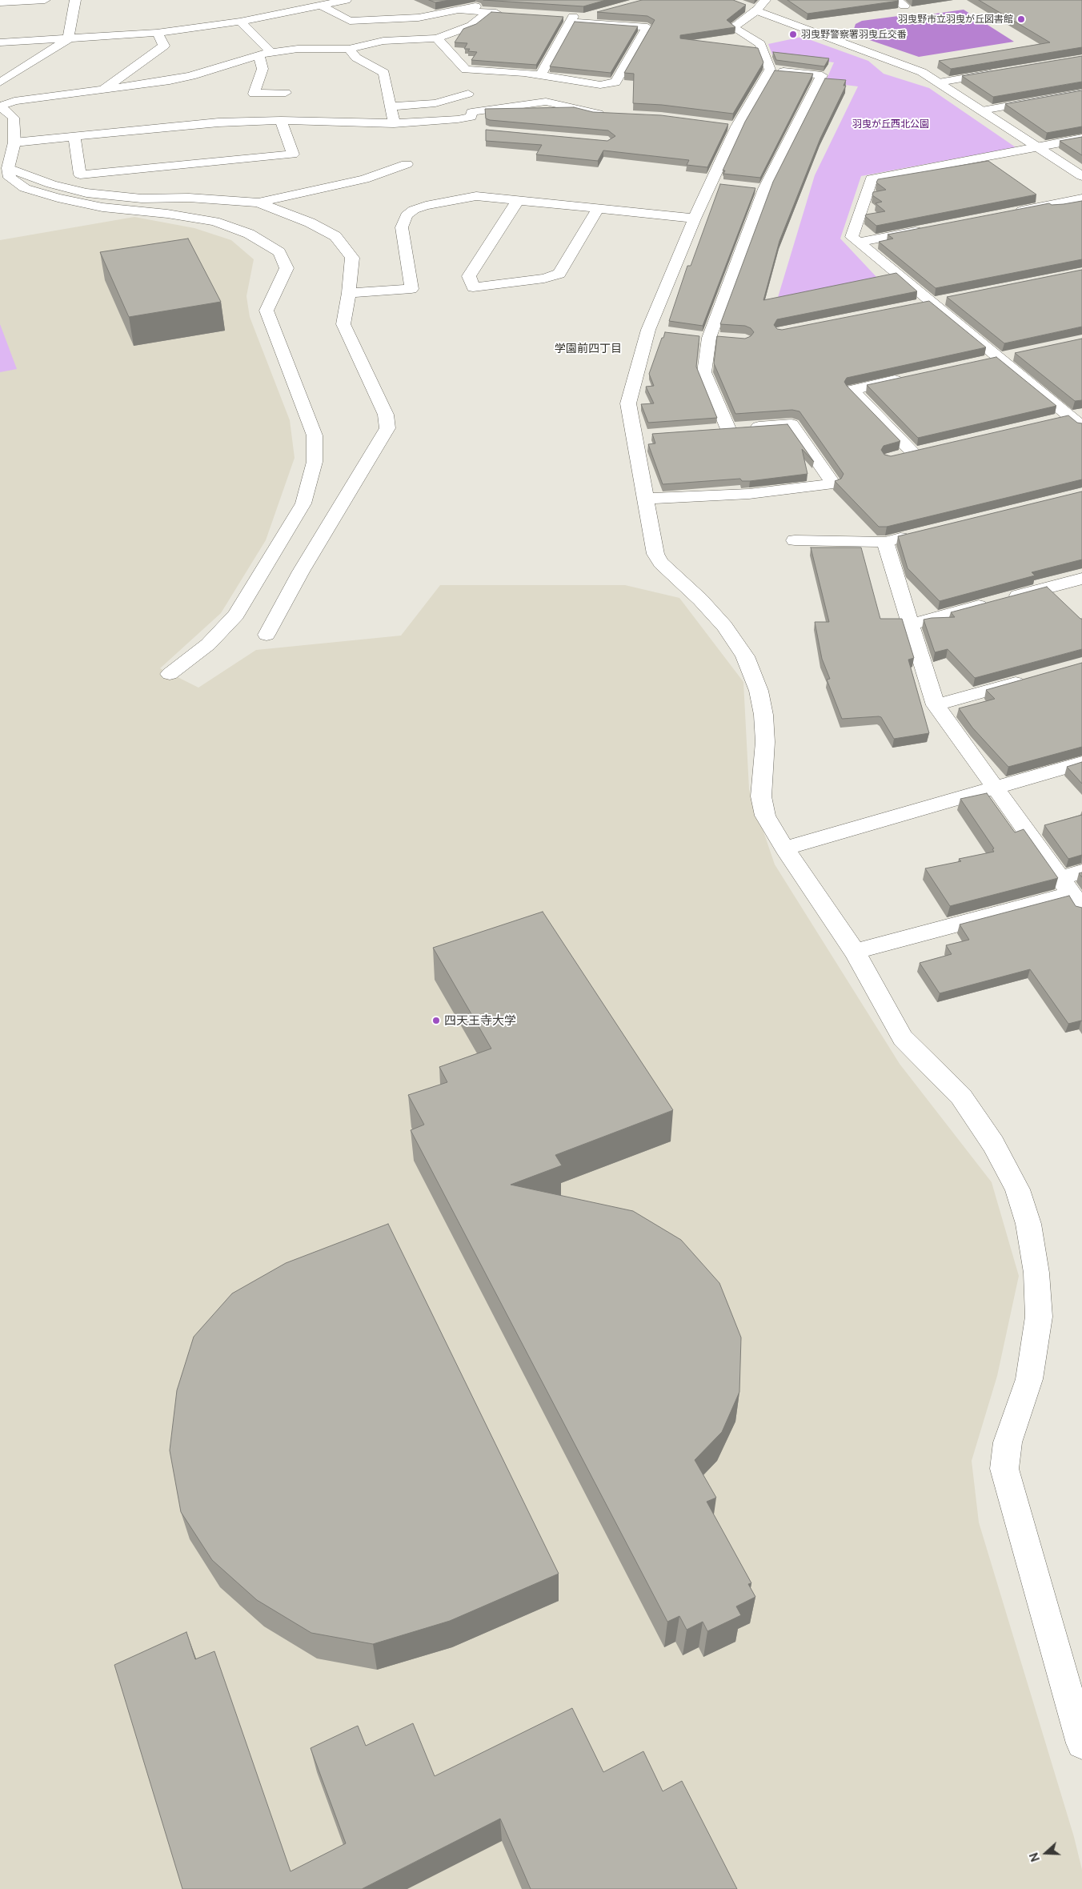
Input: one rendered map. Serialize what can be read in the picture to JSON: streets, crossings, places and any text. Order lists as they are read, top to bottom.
{
  "districts": ["学園前四丁目"],
  "parks": ["羽曳が丘西北公園"],
  "places": ["羽曳野市立羽曳が丘図書館", "羽曳野警察署羽曳丘交番", "四天王寺大学"],
  "north": "left"
}
